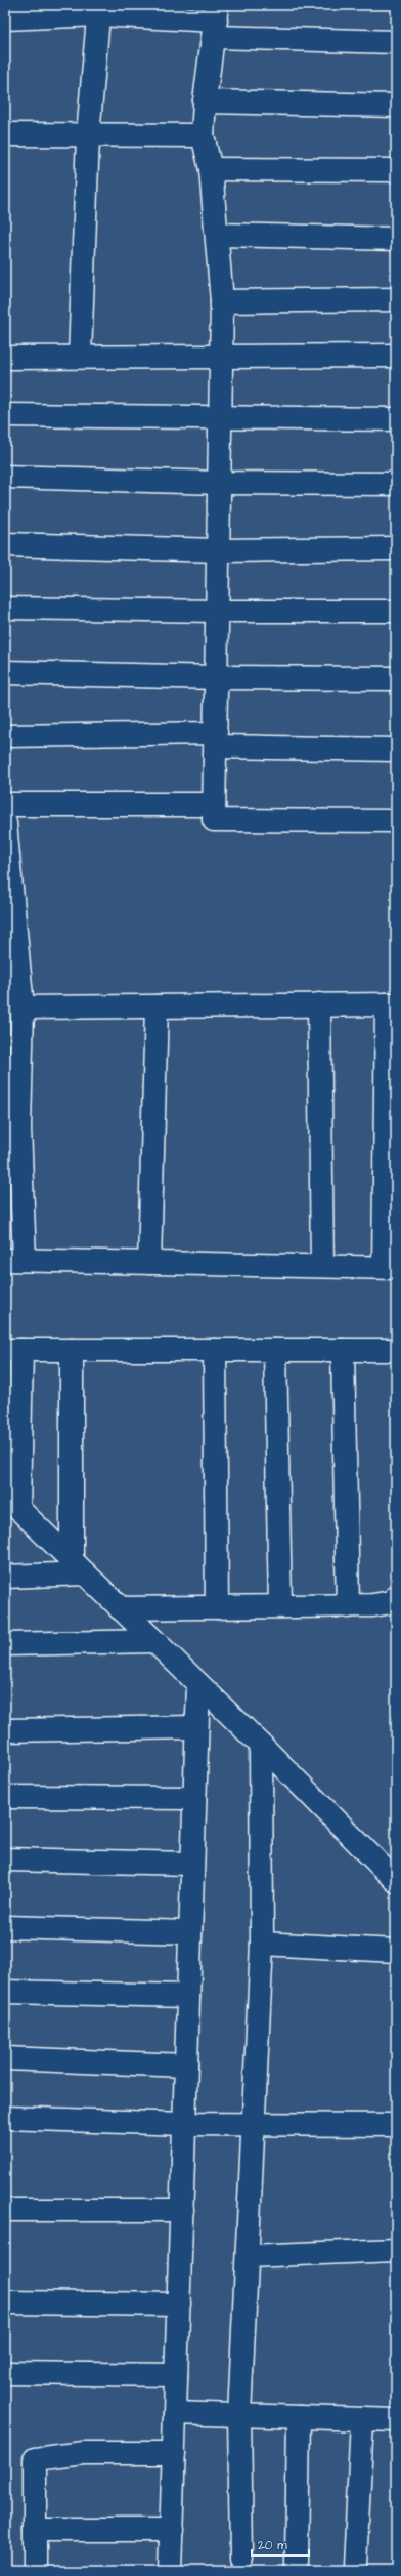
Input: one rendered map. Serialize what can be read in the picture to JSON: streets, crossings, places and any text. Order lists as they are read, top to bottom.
{
  "scale_bar": "20 m"
}
